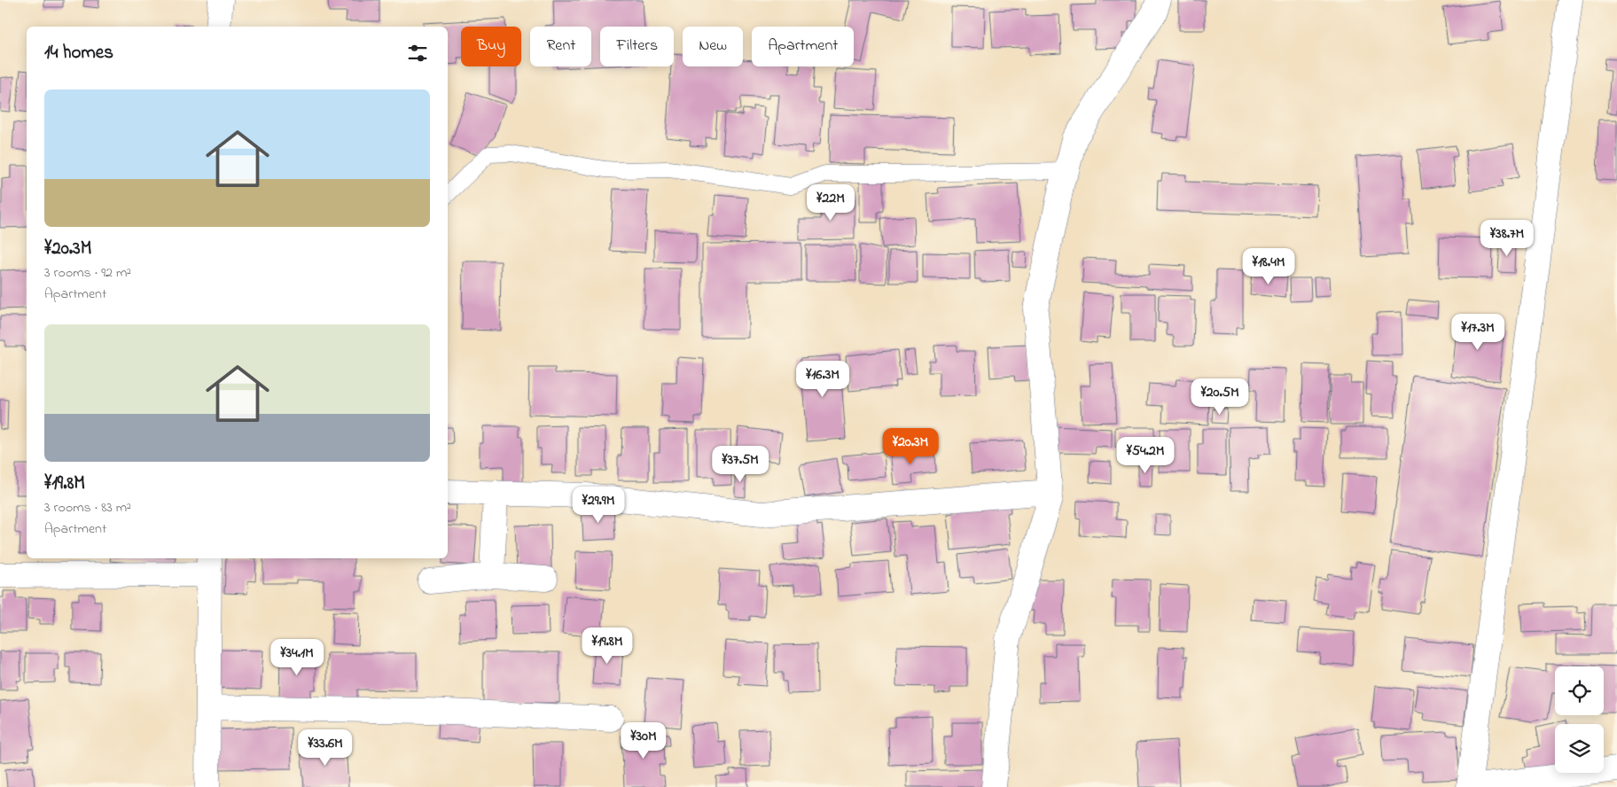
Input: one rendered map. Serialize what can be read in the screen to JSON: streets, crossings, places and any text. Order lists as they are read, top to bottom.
{
  "page": {
    "chip": [
      "Buy",
      "Rent",
      "Filters",
      "New",
      "Apartment"
    ],
    "heading": "14 homes",
    "list": [
      {
        "name": "¥20.3M",
        "note": "3 rooms · 92 m² · Apartment"
      },
      {
        "name": "¥19.8M",
        "note": "3 rooms · 83 m² · Apartment"
      }
    ],
    "price": [
      "¥22M",
      "¥38.7M",
      "¥18.4M",
      "¥17.3M",
      "¥16.3M",
      "¥20.5M",
      "¥20.3M",
      "¥54.2M",
      "¥37.5M",
      "¥29.9M",
      "¥19.8M",
      "¥34.1M",
      "¥30M",
      "¥33.6M"
    ]
  }
}
